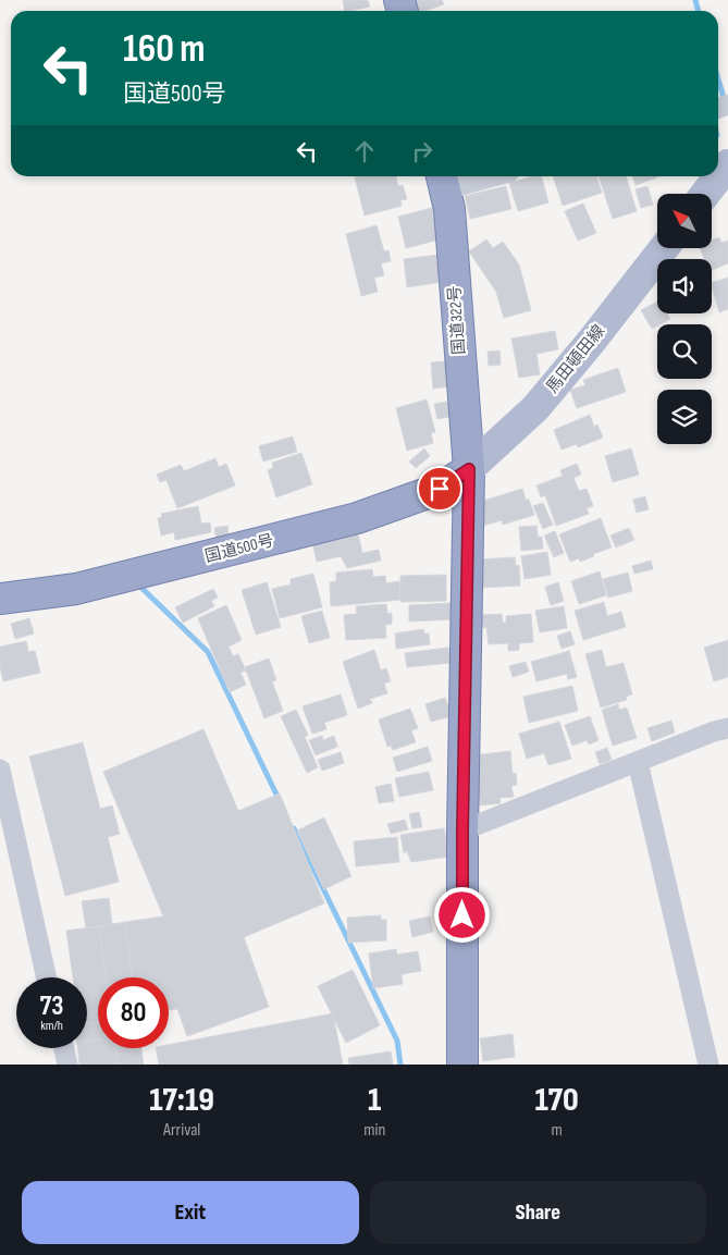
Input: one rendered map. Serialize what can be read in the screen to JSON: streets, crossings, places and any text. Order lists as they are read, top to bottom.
{
  "streets": {
    "highway": ["国道322号", "国道500号"],
    "main road": ["馬田頓田線"]
  },
  "crossings": [
    ["国道322号", "馬田頓田線"],
    ["国道322号", "国道500号"],
    ["馬田頓田線", "国道500号"]
  ],
  "north": "top left",
  "page": {
    "turn": ["160 m", "国道500号"],
    "speed": "73 km/h",
    "limit": "80",
    "eta": [
      "17:19",
      "Arrival",
      "1",
      "min",
      "170",
      "m"
    ],
    "buttons": ["Exit", "Share"]
  }
}
